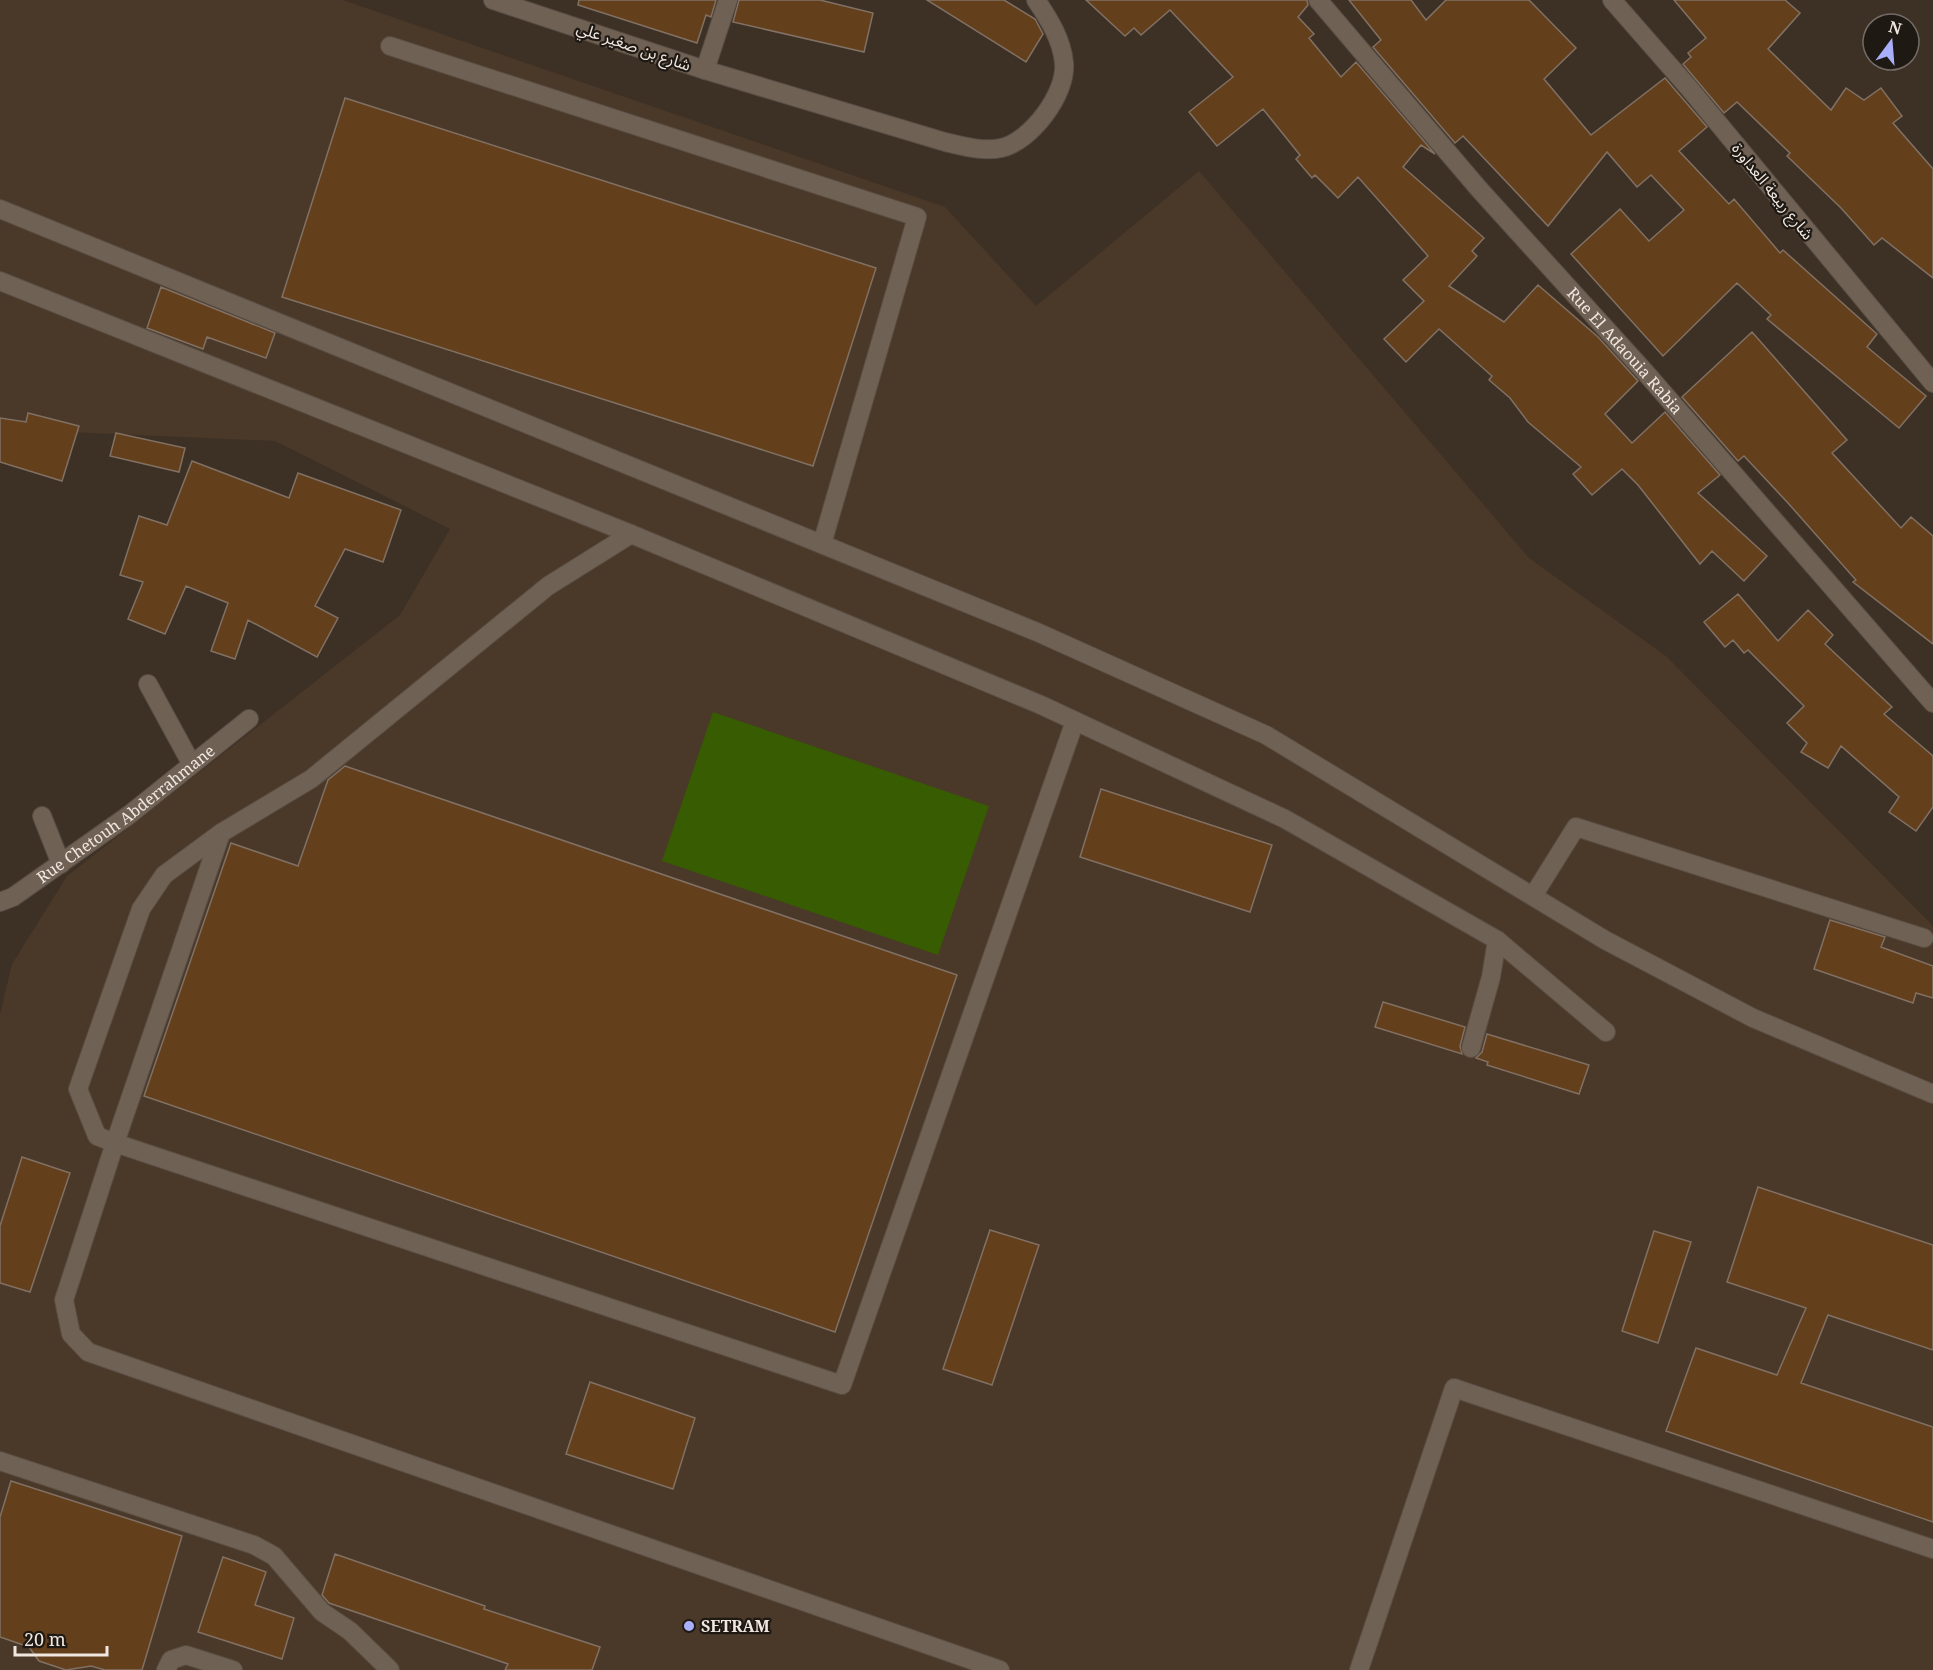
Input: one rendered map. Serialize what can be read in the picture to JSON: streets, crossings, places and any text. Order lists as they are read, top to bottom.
{
  "streets": {
    "street": [
      "شارع بن صغير علي",
      "شارع ربيعة العداورة",
      "Rue El Adaouia Rabia",
      "Rue Chetouh Abderrahmane"
    ]
  },
  "places": ["SETRAM"],
  "scale_bar": "20 m",
  "north": "top"
}
